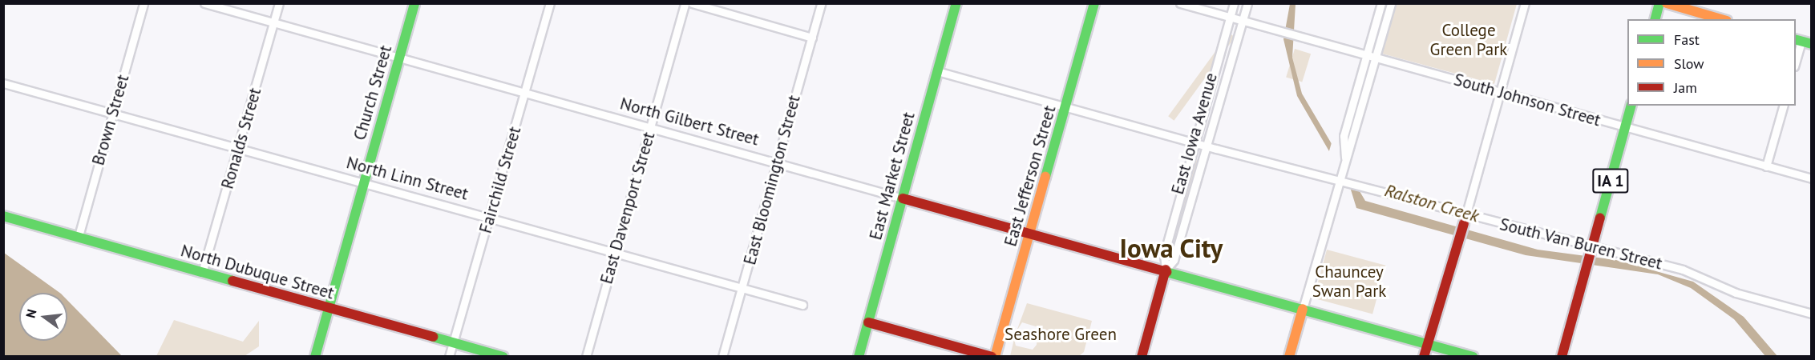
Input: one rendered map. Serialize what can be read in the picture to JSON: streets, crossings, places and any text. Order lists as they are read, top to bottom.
{
  "streets": {
    "main road": [
      "Church Street",
      "North Gilbert Street",
      "East Iowa Avenue",
      "East Market Street",
      "East Jefferson Street",
      "IA 1",
      "North Dubuque Street"
    ],
    "street": [
      "South Johnson Street",
      "Brown Street",
      "Ronalds Street",
      "North Linn Street",
      "Fairchild Street",
      "East Bloomington Street",
      "East Davenport Street",
      "South Van Buren Street"
    ]
  },
  "crossings": [
    ["Church Street", "North Gilbert Street"],
    ["Church Street", "North Linn Street"],
    ["Church Street", "North Dubuque Street"],
    ["South Johnson Street", "East Iowa Avenue"],
    ["South Johnson Street", "IA 1"],
    ["Brown Street", "North Linn Street"],
    ["Brown Street", "North Dubuque Street"],
    ["North Gilbert Street", "East Iowa Avenue"],
    ["North Gilbert Street", "Ronalds Street"],
    ["North Gilbert Street", "East Market Street"],
    ["North Gilbert Street", "East Jefferson Street"],
    ["North Gilbert Street", "Fairchild Street"],
    ["North Gilbert Street", "East Bloomington Street"],
    ["North Gilbert Street", "East Davenport Street"],
    ["East Iowa Avenue", "South Van Buren Street"],
    ["Ronalds Street", "North Linn Street"],
    ["Ronalds Street", "North Dubuque Street"],
    ["East Market Street", "South Van Buren Street"],
    ["East Jefferson Street", "South Van Buren Street"],
    ["North Linn Street", "Fairchild Street"],
    ["North Linn Street", "East Bloomington Street"],
    ["North Linn Street", "East Davenport Street"],
    ["Fairchild Street", "North Dubuque Street"],
    ["IA 1", "South Van Buren Street"]
  ],
  "districts": ["Iowa City"],
  "water": ["Ralston Creek"],
  "parks": ["College Green Park", "Chauncey Swan Park", "Seashore Green"],
  "legend": ["Fast", "Slow", "Jam"],
  "north": "left"
}
